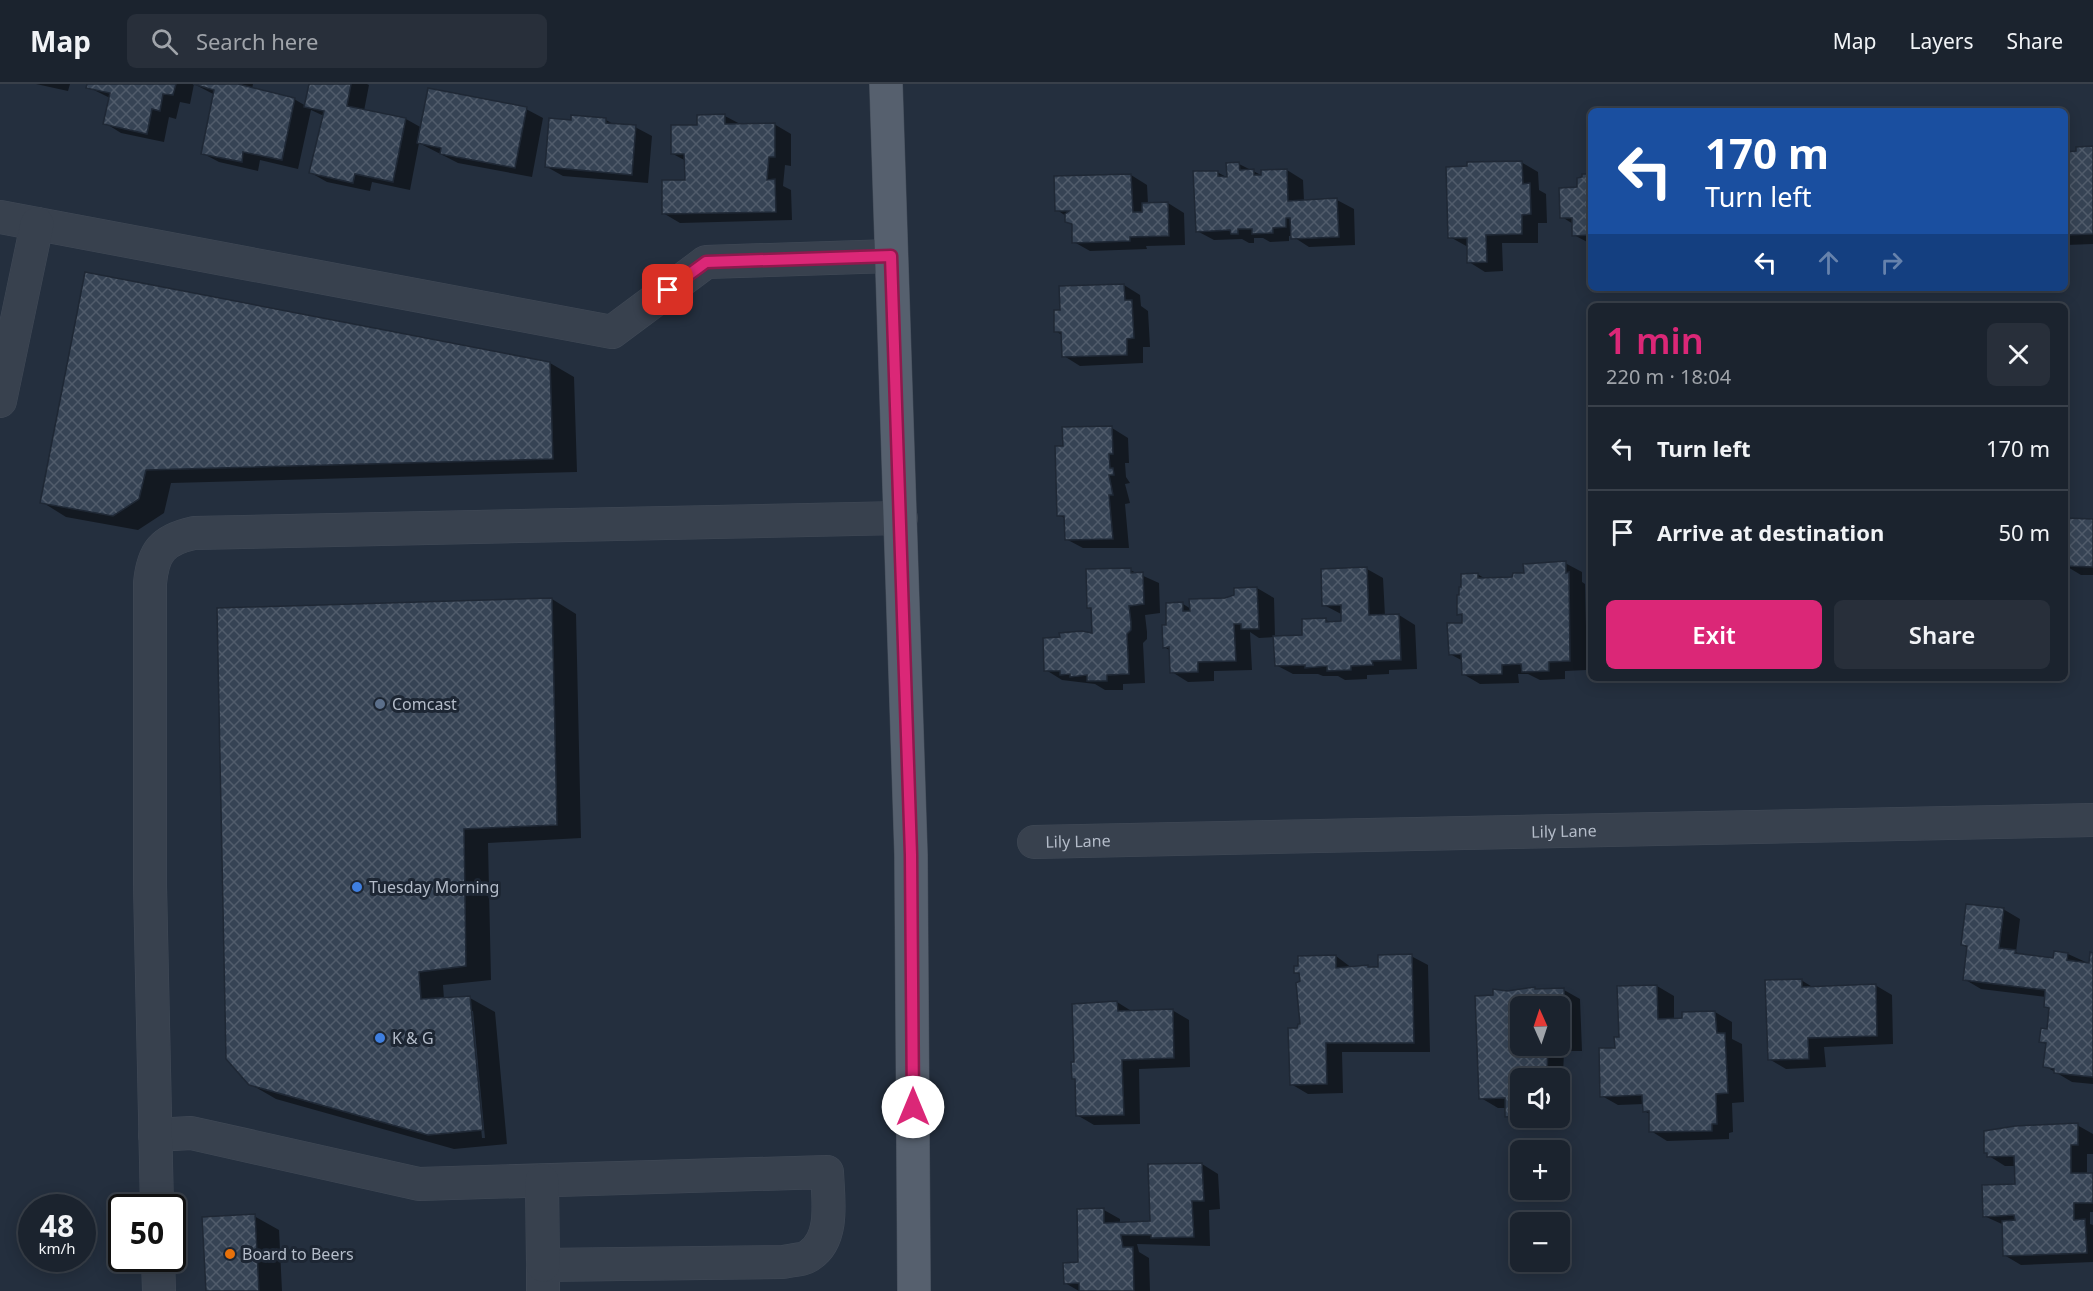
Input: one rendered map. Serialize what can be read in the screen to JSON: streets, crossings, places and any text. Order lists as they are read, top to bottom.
{
  "streets": {
    "street": ["Lily Lane"]
  },
  "places": [
    "Comcast",
    "Tuesday Morning",
    "K & G",
    "Board to Beers"
  ],
  "north": "top",
  "page": {
    "header": "Map",
    "search": "Search here",
    "nav": ["Map", "Layers", "Share"],
    "turn": ["170 m", "Turn left"],
    "heading": ["1 min", "220 m · 18:04"],
    "list": [
      {
        "name": "Turn left",
        "value": "170 m"
      },
      {
        "name": "Arrive at destination",
        "value": "50 m"
      }
    ],
    "buttons": ["Exit", "Share"],
    "map_buttons": ["+", "−"],
    "speed": "48 km/h",
    "limit": "50"
  }
}
